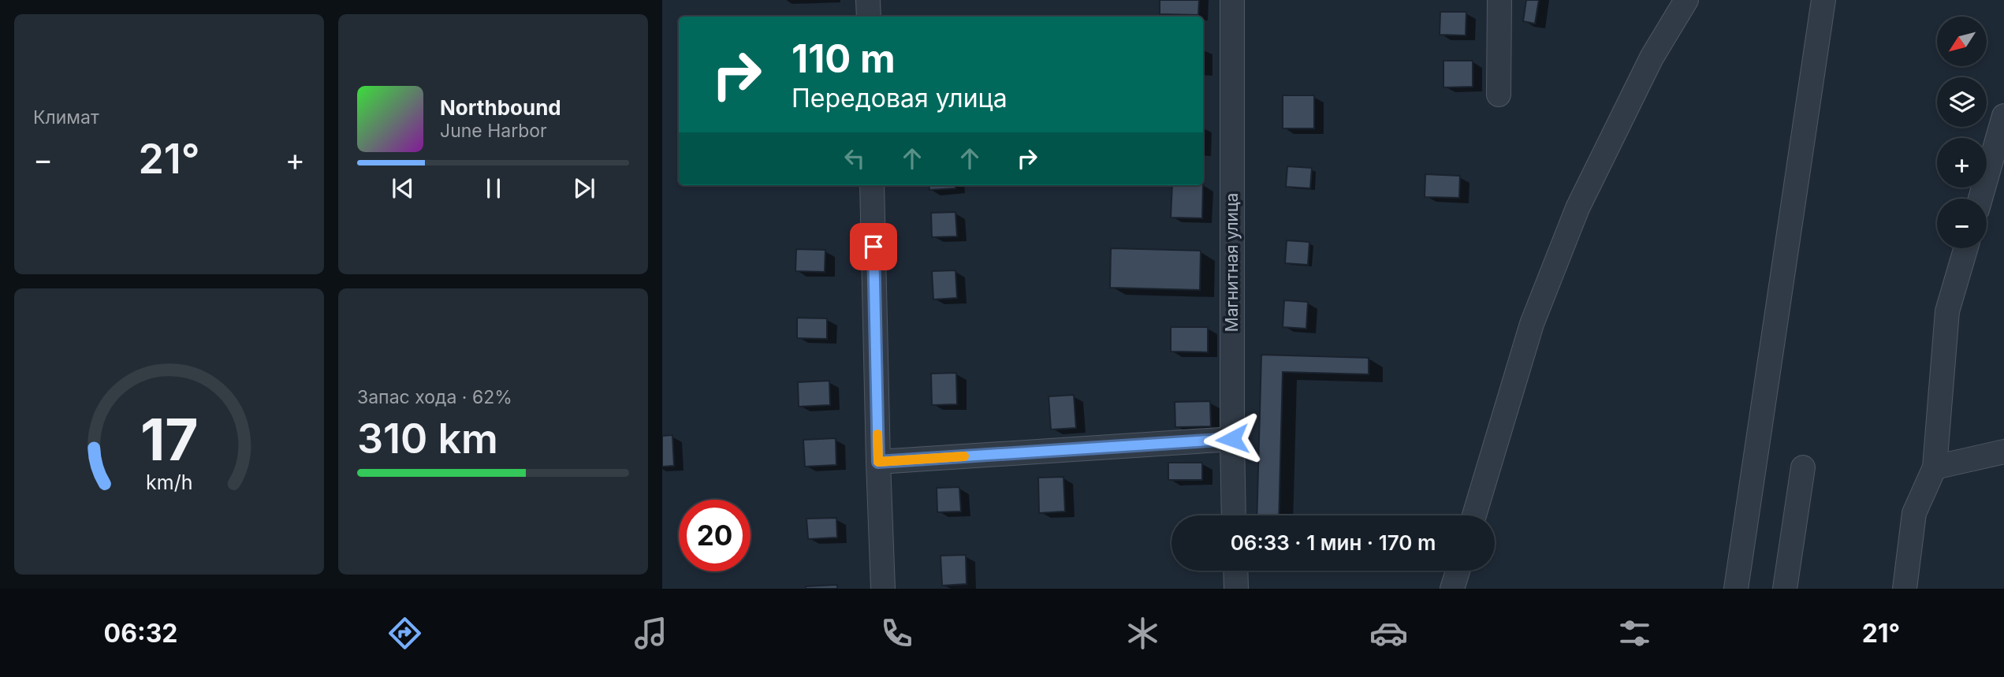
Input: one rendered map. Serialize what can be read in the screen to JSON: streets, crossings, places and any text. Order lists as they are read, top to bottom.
{
  "streets": {
    "street": ["Магнитная улица"]
  },
  "north": "bottom left",
  "page": {
    "tile": [
      "Климат",
      ["Запас хода · 62%", "310 km"]
    ],
    "map_buttons": ["+", "−"],
    "turn": ["110 m", "Передовая улица"],
    "song": ["Northbound", "June Harbor"],
    "heat": ["−", "21°", "+"],
    "limit": "20",
    "trip": "06:33 · 1 мин · 170 m",
    "tabs": ["06:32", "21°"],
    "gauge": ["17", "km/h"]
  }
}
